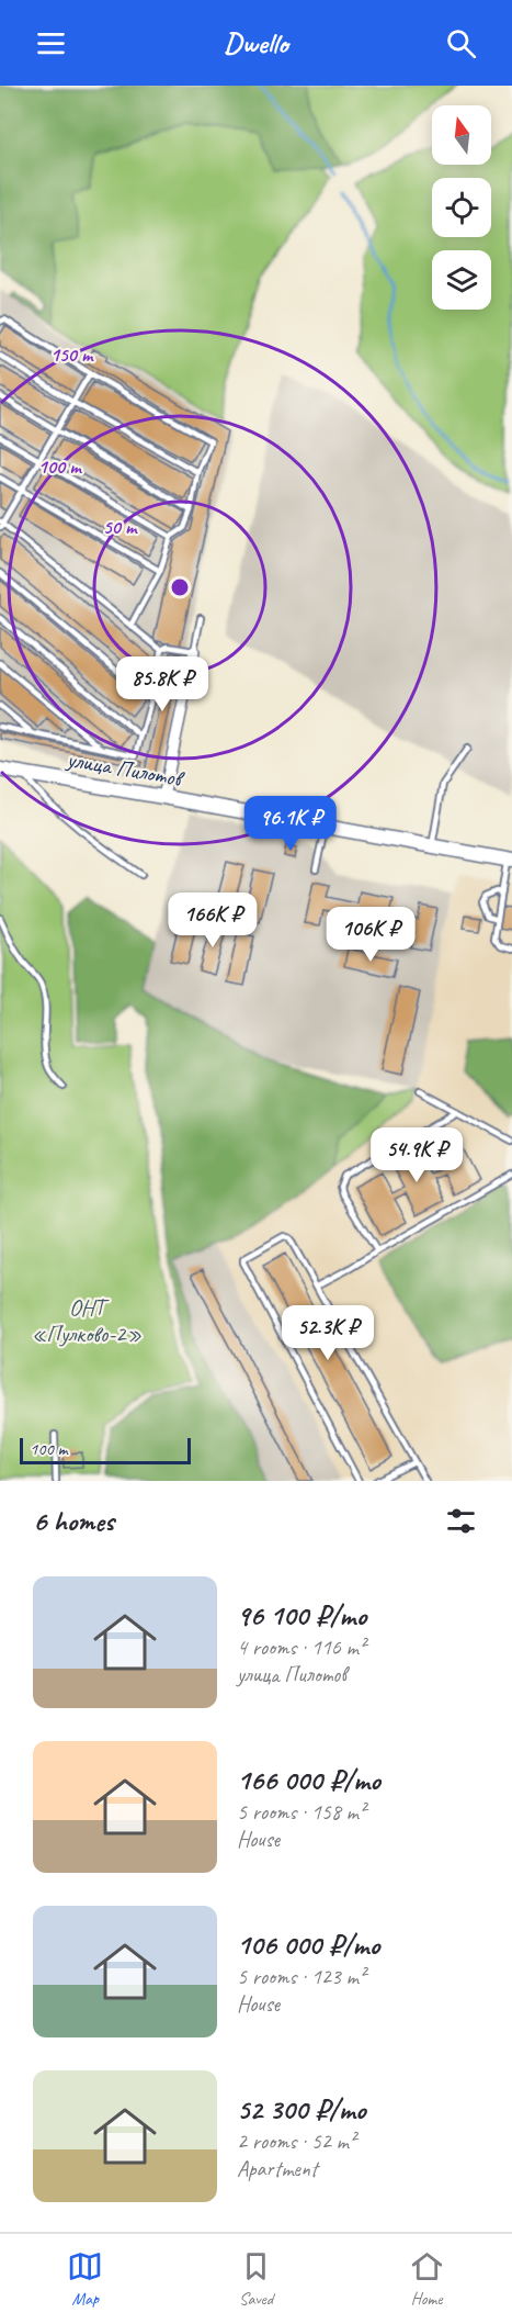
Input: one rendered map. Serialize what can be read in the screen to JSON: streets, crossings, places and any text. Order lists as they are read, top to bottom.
{
  "streets": {
    "street": ["улица Пилотов"]
  },
  "parks": ["ОНТ «Пулково-2»"],
  "scale_bar": "100 m",
  "north": "top",
  "page": {
    "header": "Dwello",
    "price": [
      "85.8K ₽",
      "96.1K ₽",
      "166K ₽",
      "106K ₽",
      "54.9K ₽",
      "52.3K ₽"
    ],
    "scale": "100 m",
    "heading": "6 homes",
    "list": [
      {
        "name": "96 100 ₽/mo",
        "note": "4 rooms · 116 m² · улица Пилотов"
      },
      {
        "name": "166 000 ₽/mo",
        "note": "5 rooms · 158 m² · House"
      },
      {
        "name": "106 000 ₽/mo",
        "note": "5 rooms · 123 m² · House"
      },
      {
        "name": "52 300 ₽/mo",
        "note": "2 rooms · 52 m² · Apartment"
      }
    ],
    "tabs": ["Map", "Saved", "Home"]
  },
  "rings": ["150 m", "100 m", "50 m"]
}
